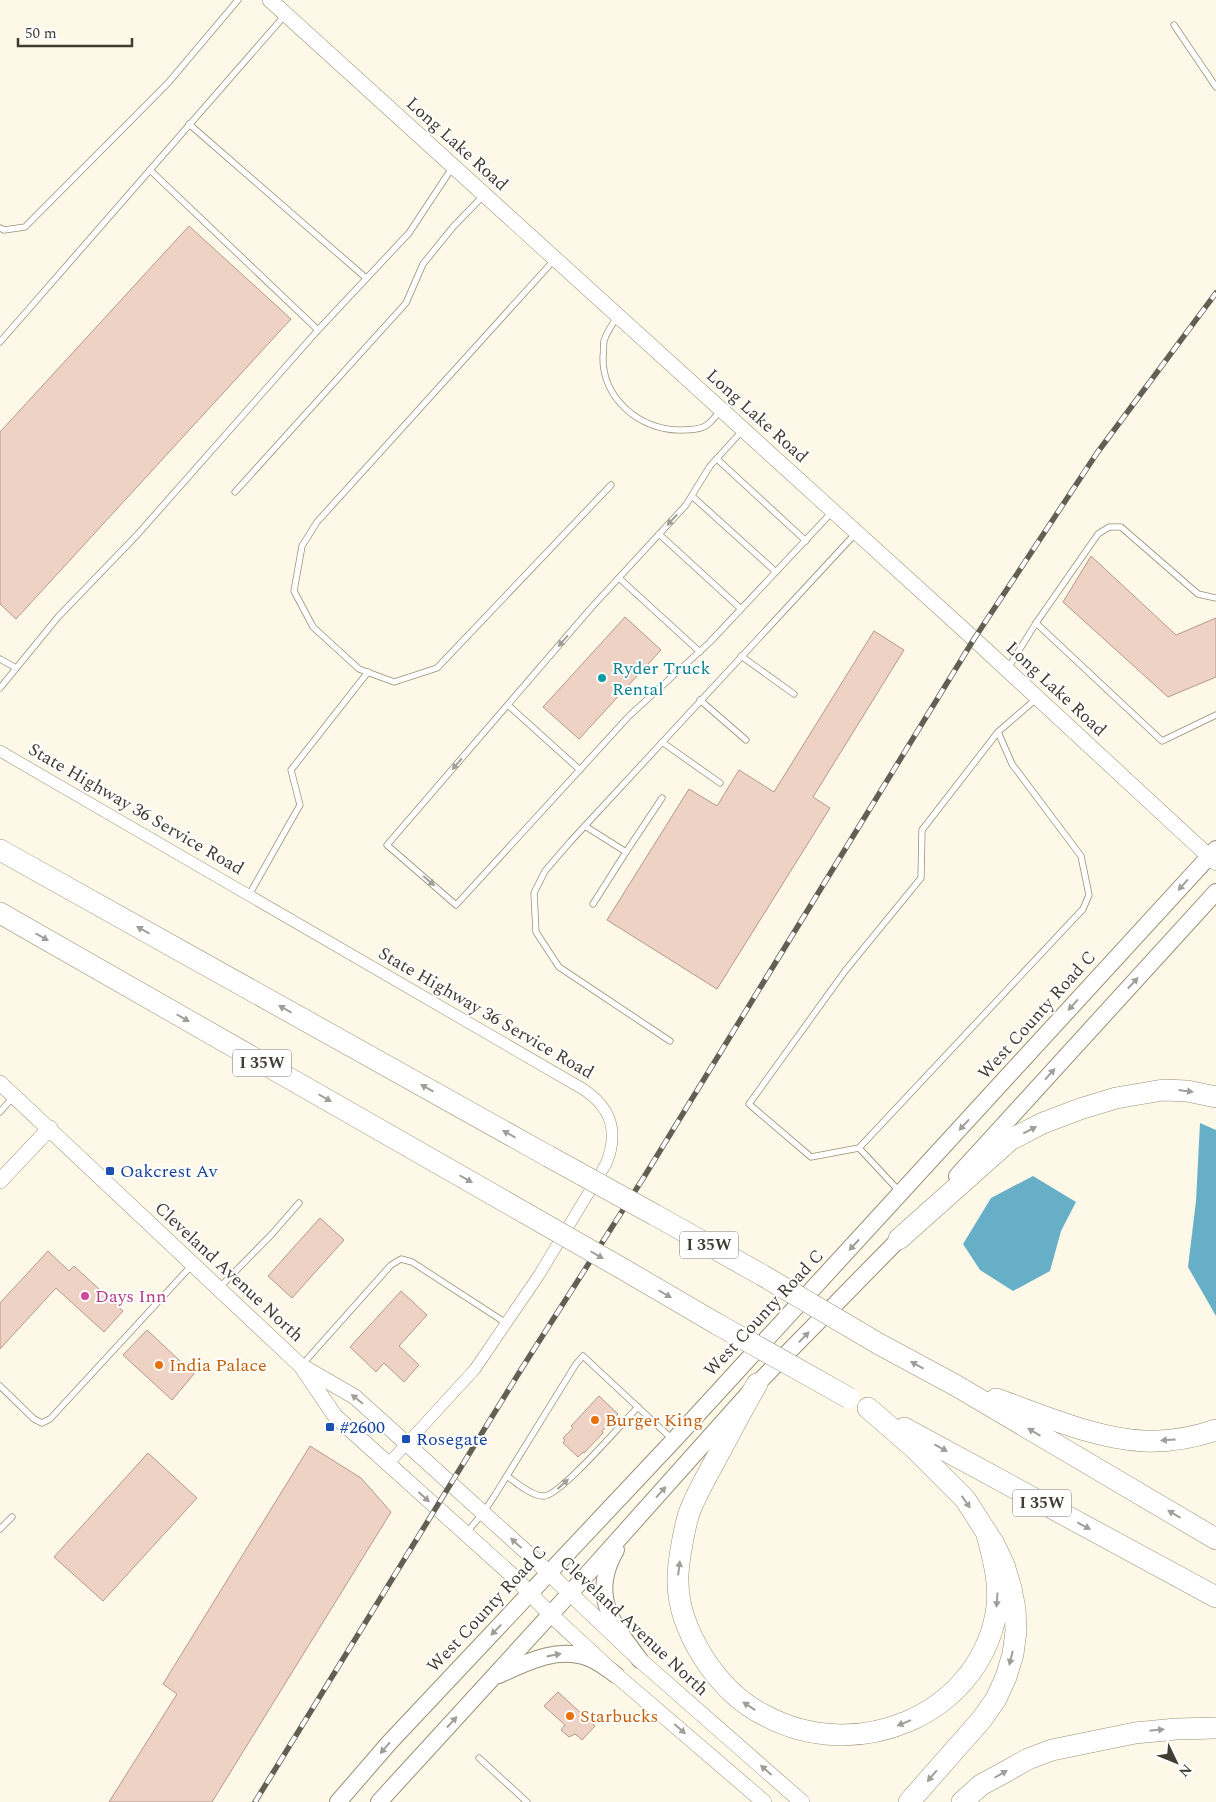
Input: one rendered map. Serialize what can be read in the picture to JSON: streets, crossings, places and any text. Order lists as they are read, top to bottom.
{
  "streets": {
    "highway": ["I 35W"],
    "main road": ["West County Road C"],
    "street": ["Long Lake Road", "State Highway 36 Service Road", "Cleveland Avenue North"]
  },
  "crossings": [
    ["Long Lake Road", "West County Road C"],
    ["State Highway 36 Service Road", "Cleveland Avenue North"],
    ["West County Road C", "Cleveland Avenue North"]
  ],
  "places": {
    "other": [
      "Ryder Truck Rental",
      "Days Inn",
      "India Palace",
      "Burger King",
      "Starbucks"
    ],
    "transit": ["Oakcrest Av", "#2600", "Rosegate"]
  },
  "scale_bar": "50 m",
  "north": "bottom right"
}
